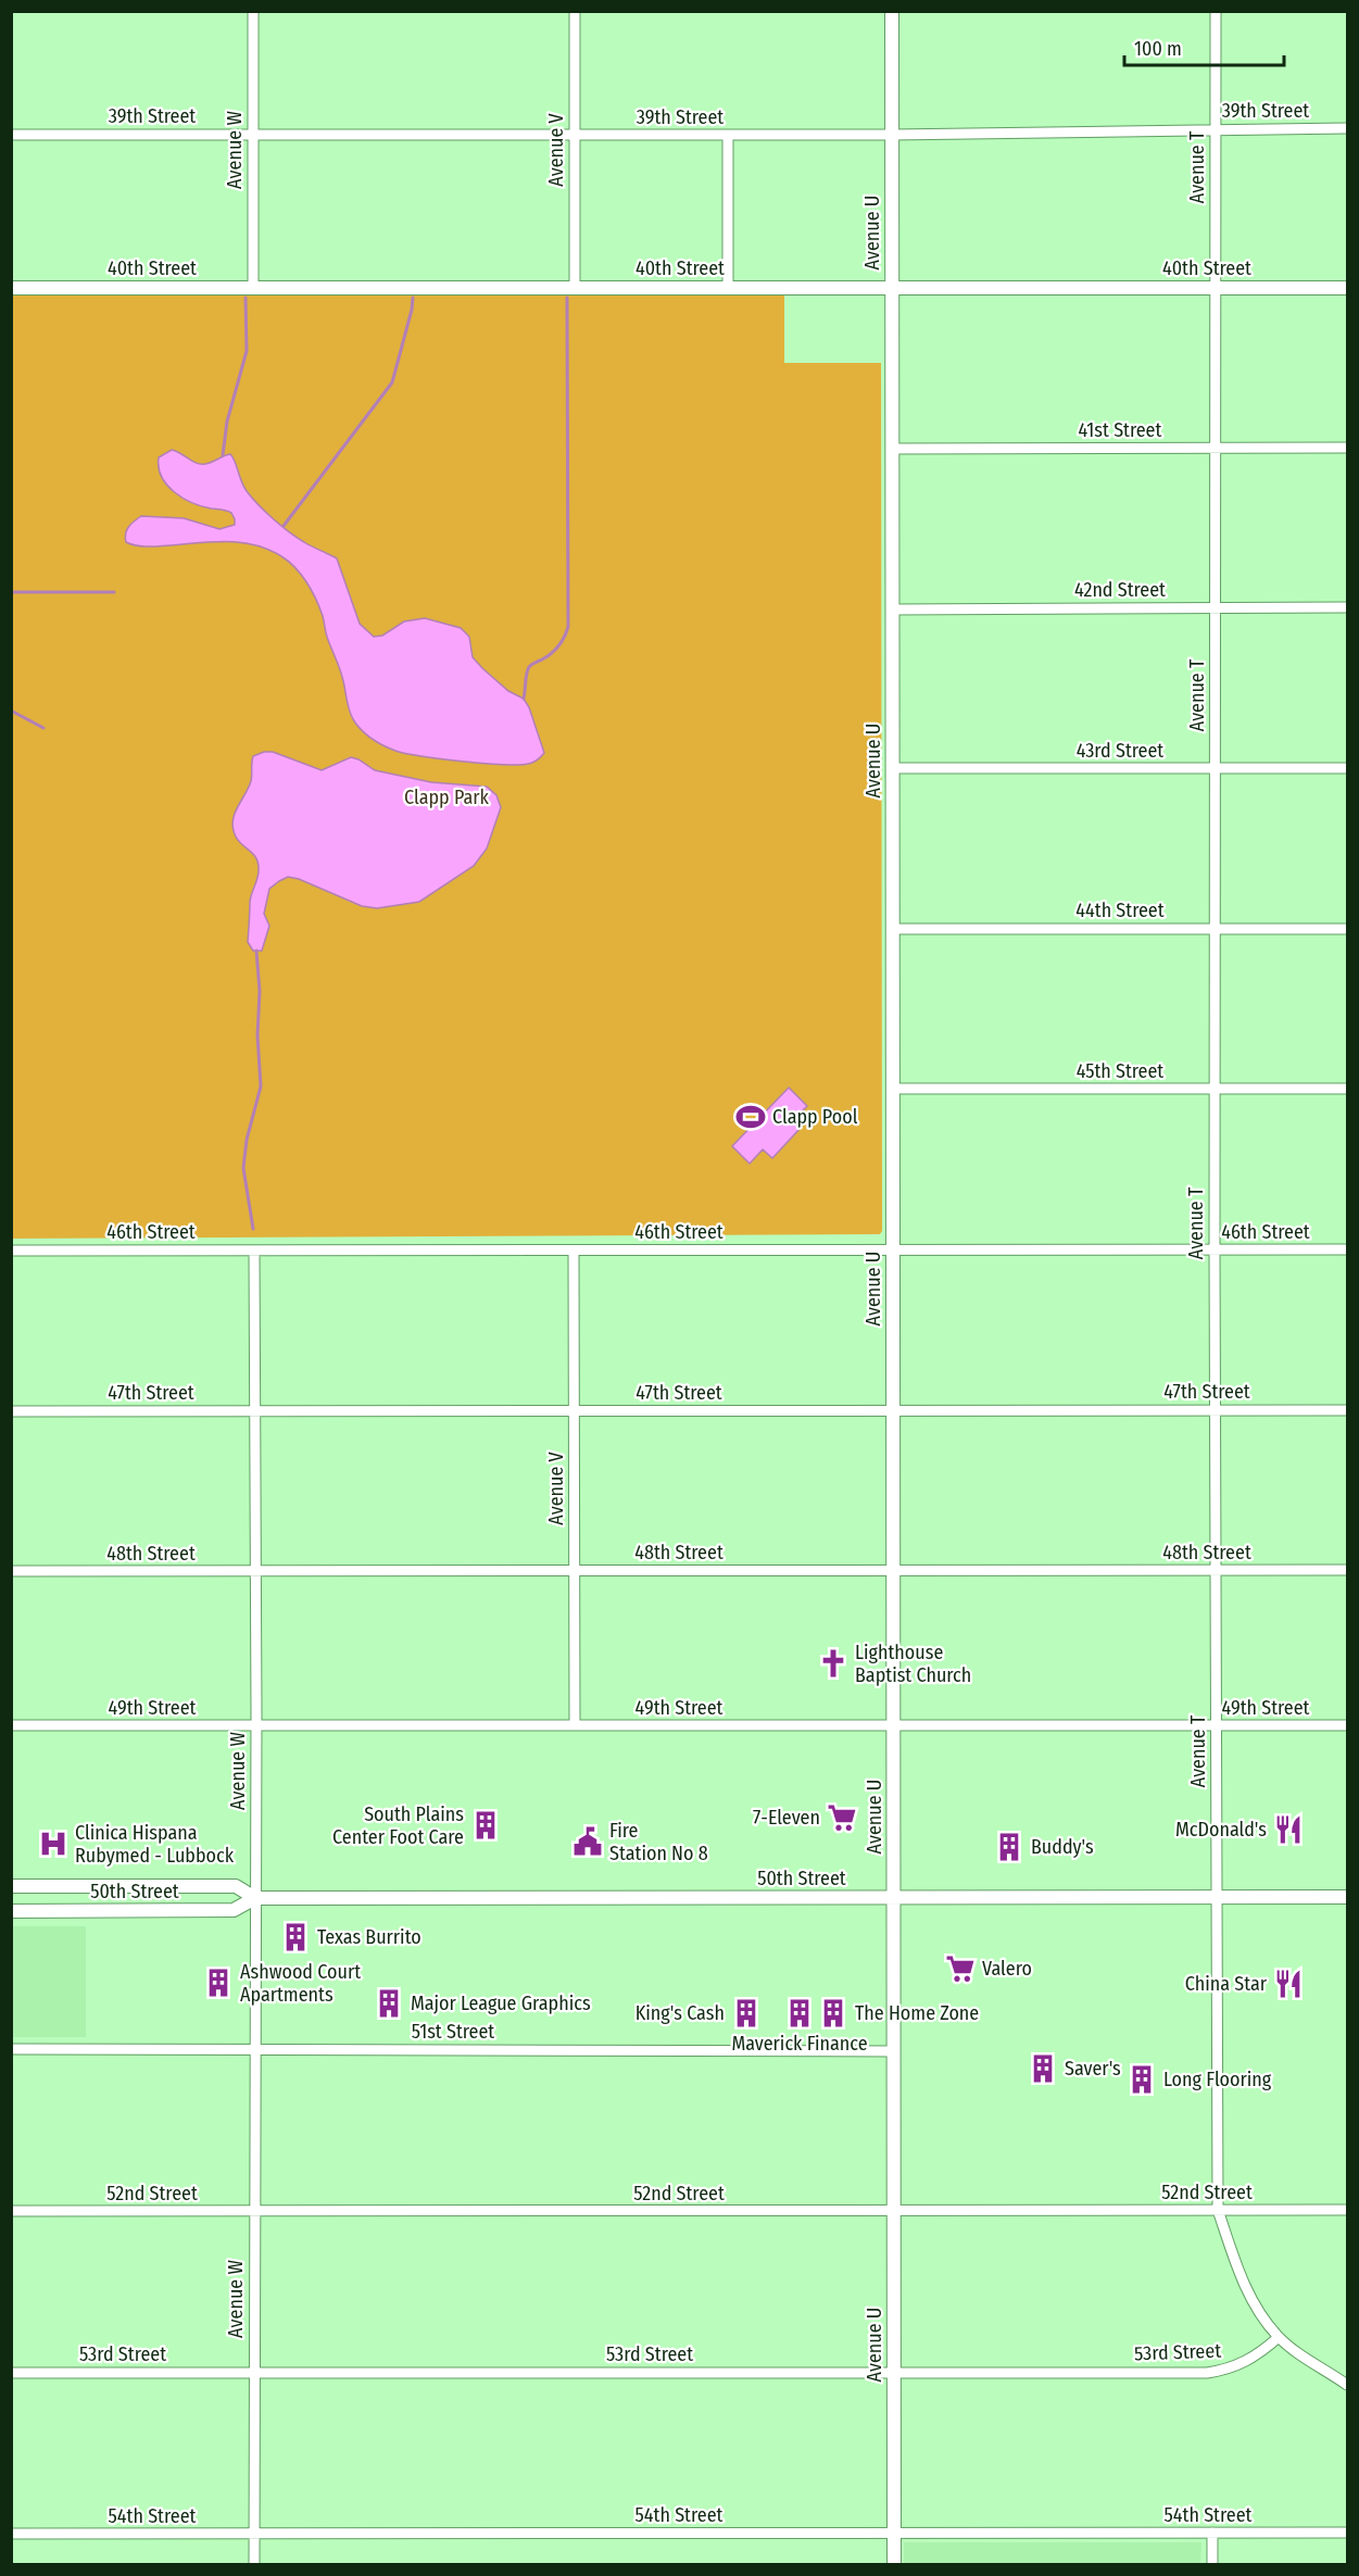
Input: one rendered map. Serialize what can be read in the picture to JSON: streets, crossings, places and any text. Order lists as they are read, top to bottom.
{
  "streets": {
    "street": [
      "39th Street",
      "Avenue W",
      "Avenue V",
      "Avenue T",
      "Avenue U",
      "40th Street",
      "41st Street",
      "42nd Street",
      "43rd Street",
      "44th Street",
      "45th Street",
      "46th Street",
      "47th Street",
      "48th Street",
      "49th Street",
      "50th Street",
      "51st Street",
      "52nd Street",
      "53rd Street",
      "54th Street"
    ]
  },
  "crossings": [
    ["39th Street", "Avenue W"],
    ["39th Street", "Avenue V"],
    ["39th Street", "Avenue T"],
    ["39th Street", "Avenue U"],
    ["Avenue W", "40th Street"],
    ["Avenue W", "46th Street"],
    ["Avenue W", "47th Street"],
    ["Avenue W", "48th Street"],
    ["Avenue W", "49th Street"],
    ["Avenue W", "50th Street"],
    ["Avenue W", "51st Street"],
    ["Avenue W", "52nd Street"],
    ["Avenue W", "53rd Street"],
    ["Avenue W", "54th Street"],
    ["Avenue V", "40th Street"],
    ["Avenue V", "46th Street"],
    ["Avenue V", "47th Street"],
    ["Avenue V", "48th Street"],
    ["Avenue V", "49th Street"],
    ["Avenue T", "40th Street"],
    ["Avenue T", "41st Street"],
    ["Avenue T", "42nd Street"],
    ["Avenue T", "43rd Street"],
    ["Avenue T", "44th Street"],
    ["Avenue T", "45th Street"],
    ["Avenue T", "46th Street"],
    ["Avenue T", "47th Street"],
    ["Avenue T", "48th Street"],
    ["Avenue T", "49th Street"],
    ["Avenue T", "50th Street"],
    ["Avenue T", "52nd Street"],
    ["Avenue T", "53rd Street"],
    ["Avenue U", "40th Street"],
    ["Avenue U", "41st Street"],
    ["Avenue U", "42nd Street"],
    ["Avenue U", "43rd Street"],
    ["Avenue U", "44th Street"],
    ["Avenue U", "45th Street"],
    ["Avenue U", "46th Street"],
    ["Avenue U", "47th Street"],
    ["Avenue U", "48th Street"],
    ["Avenue U", "49th Street"],
    ["Avenue U", "50th Street"],
    ["Avenue U", "51st Street"],
    ["Avenue U", "52nd Street"],
    ["Avenue U", "53rd Street"],
    ["Avenue U", "54th Street"]
  ],
  "parks": ["Clapp Park"],
  "places": {
    "sports": ["Clapp Pool"],
    "church": ["Lighthouse Baptist Church"],
    "supermarket": ["7-Eleven", "Valero"],
    "building": [
      "South Plains Center Foot Care",
      "Buddy's",
      "Texas Burrito",
      "Ashwood Court Apartments",
      "Major League Graphics",
      "King's Cash",
      "Maverick Finance",
      "The Home Zone",
      "Saver's",
      "Long Flooring"
    ],
    "restaurant": ["McDonald's", "China Star"],
    "public building": ["Fire Station No 8"],
    "hospital": ["Clinica Hispana Rubymed - Lubbock"]
  },
  "scale_bar": "100 m"
}
